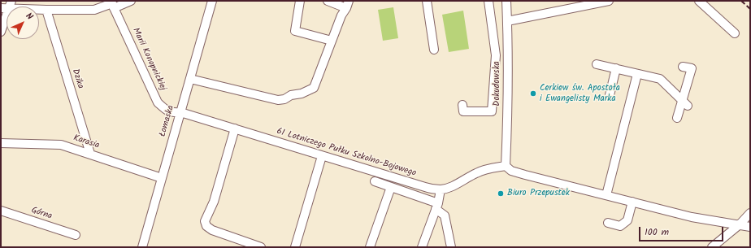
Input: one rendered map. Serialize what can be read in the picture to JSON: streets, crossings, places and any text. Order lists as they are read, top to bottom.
{
  "streets": {
    "street": [
      "Marii Konopnickiej",
      "Dzika",
      "Dokudowska",
      "Łomaska",
      "Karasia",
      "61 Lotniczego Pułku Szkolno-Bojowego",
      "Górna"
    ]
  },
  "crossings": [
    ["Marii Konopnickiej", "Łomaska"],
    ["Marii Konopnickiej", "61 Lotniczego Pułku Szkolno-Bojowego"],
    ["Dzika", "Karasia"],
    ["Dokudowska", "61 Lotniczego Pułku Szkolno-Bojowego"],
    ["Łomaska", "Karasia"],
    ["Łomaska", "61 Lotniczego Pułku Szkolno-Bojowego"]
  ],
  "places": ["Cerkiew św. Apostoła i Ewangelisty Marka", "Biuro Przepustek"],
  "scale_bar": "100 m",
  "north": "top right"
}
